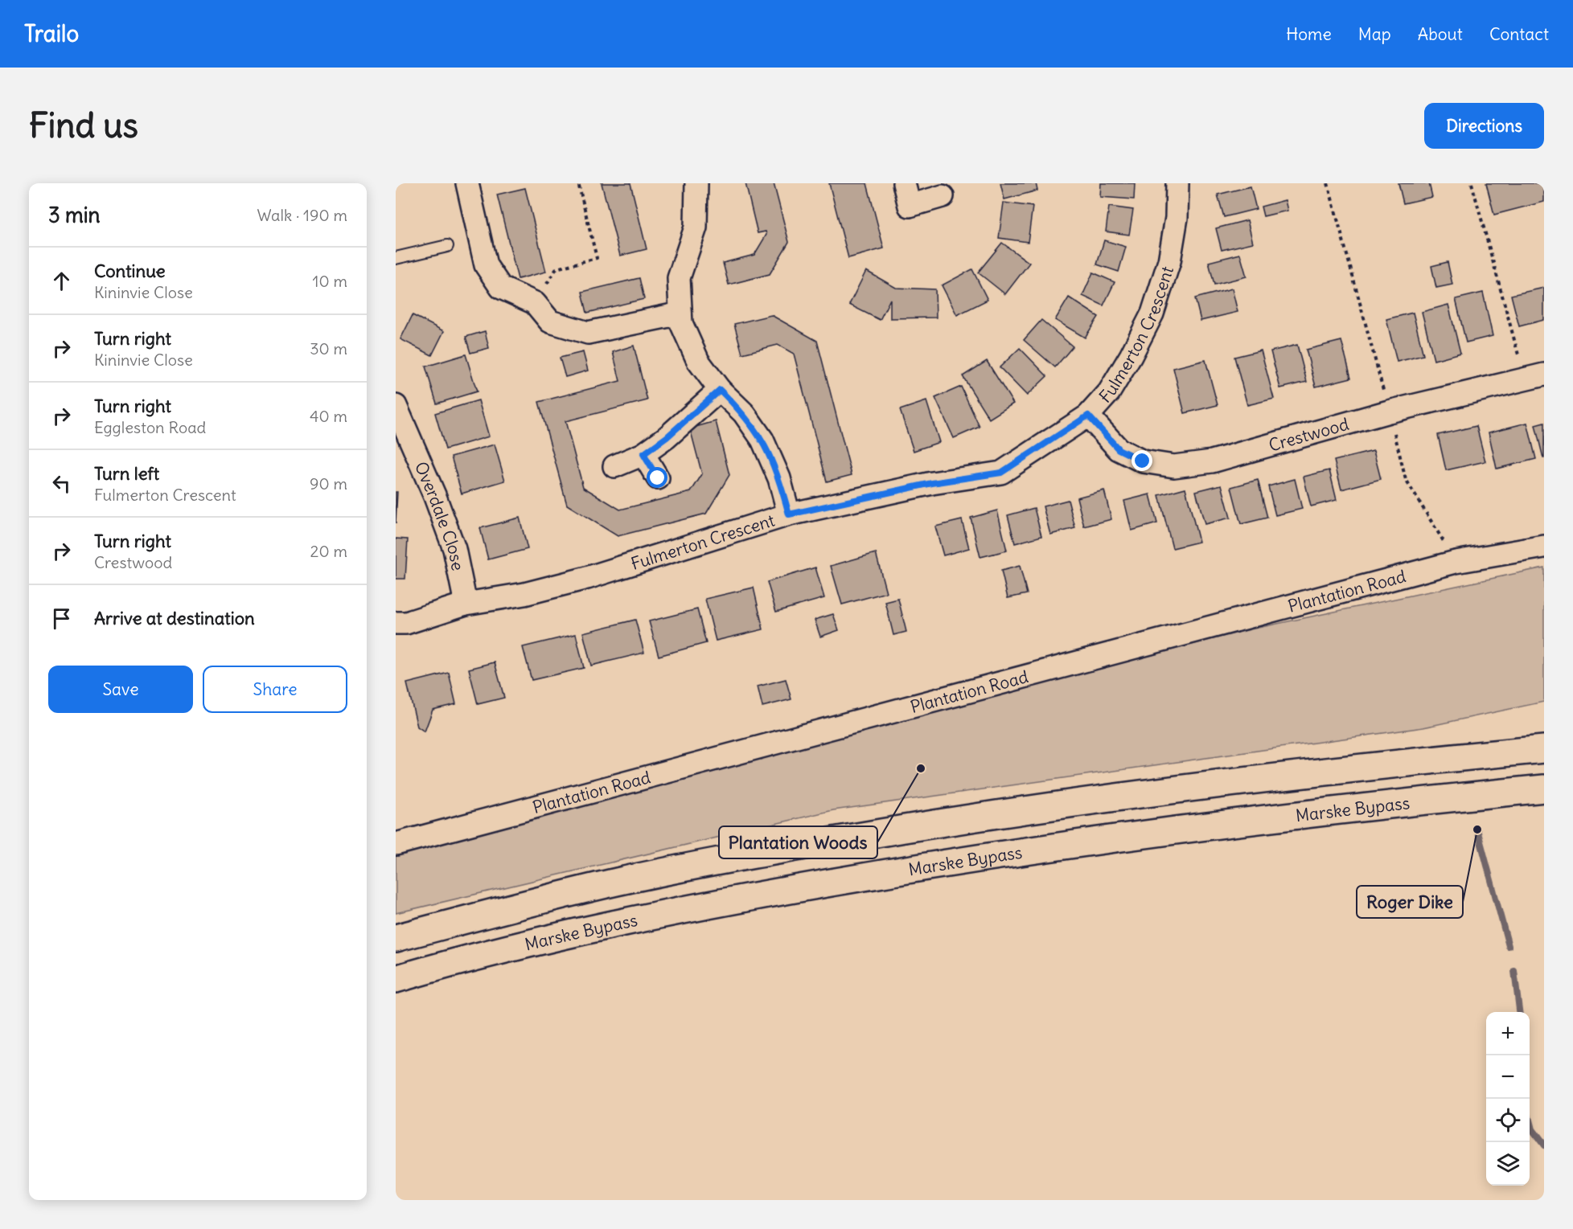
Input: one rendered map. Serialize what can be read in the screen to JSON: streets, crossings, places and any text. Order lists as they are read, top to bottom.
{
  "streets": {
    "main road": ["Marske Bypass"],
    "street": [
      "Fulmerton Crescent",
      "Crestwood",
      "Overdale Close",
      "Plantation Road"
    ]
  },
  "crossings": [
    ["Fulmerton Crescent", "Crestwood"],
    ["Fulmerton Crescent", "Overdale Close"]
  ],
  "places": ["Plantation Woods", "Roger Dike"],
  "page": {
    "header": "Trailo",
    "nav": [
      "Home",
      "Map",
      "About",
      "Contact"
    ],
    "buttons": [
      "Directions",
      ["Save", "Share"]
    ],
    "title": "Find us",
    "heading": ["3 min", "Walk · 190 m"],
    "list": [
      ["Continue", "Kininvie Close", "10 m"],
      ["Turn right", "Kininvie Close", "30 m"],
      ["Turn right", "Eggleston Road", "40 m"],
      ["Turn left", "Fulmerton Crescent", "90 m"],
      ["Turn right", "Crestwood", "20 m"],
      "Arrive at destination"
    ],
    "map_buttons": ["+", "−"]
  }
}
